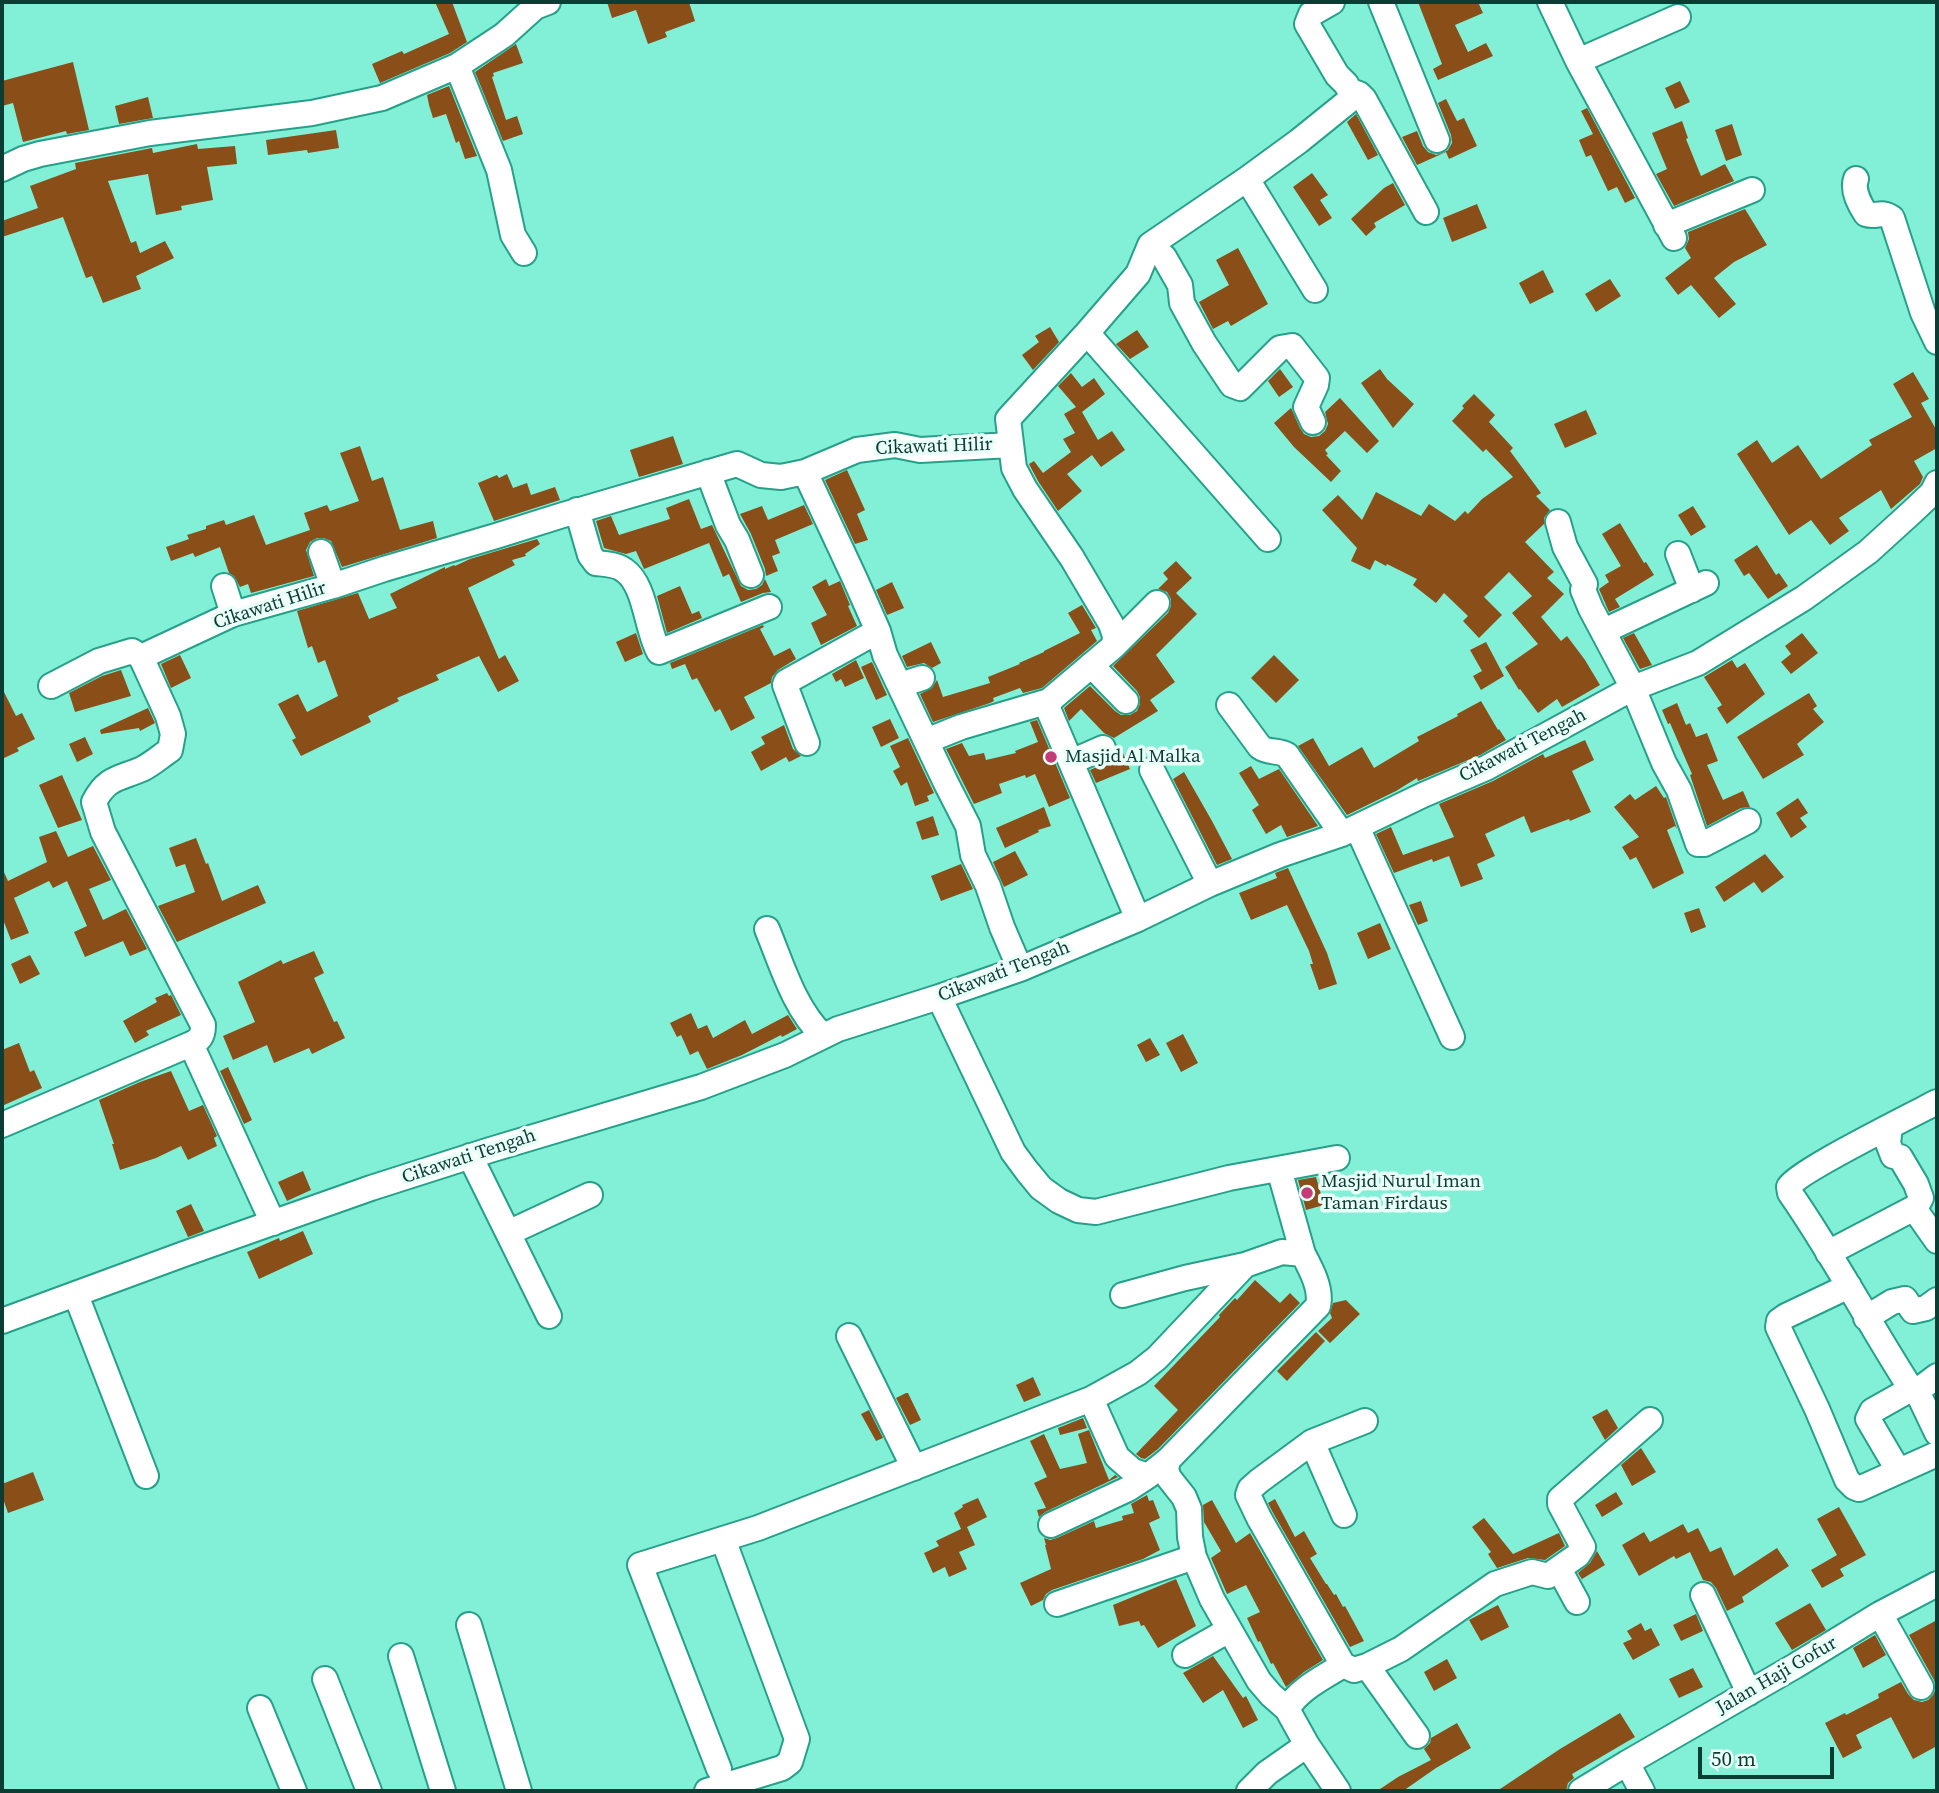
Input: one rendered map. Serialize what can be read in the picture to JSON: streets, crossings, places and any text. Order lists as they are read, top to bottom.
{
  "streets": {
    "street": ["Cikawati Hilir", "Cikawati Tengah", "Jalan Haji Gofur"]
  },
  "places": ["Masjid Al Malka", "Masjid Nurul Iman Taman Firdaus"],
  "scale_bar": "50 m"
}
